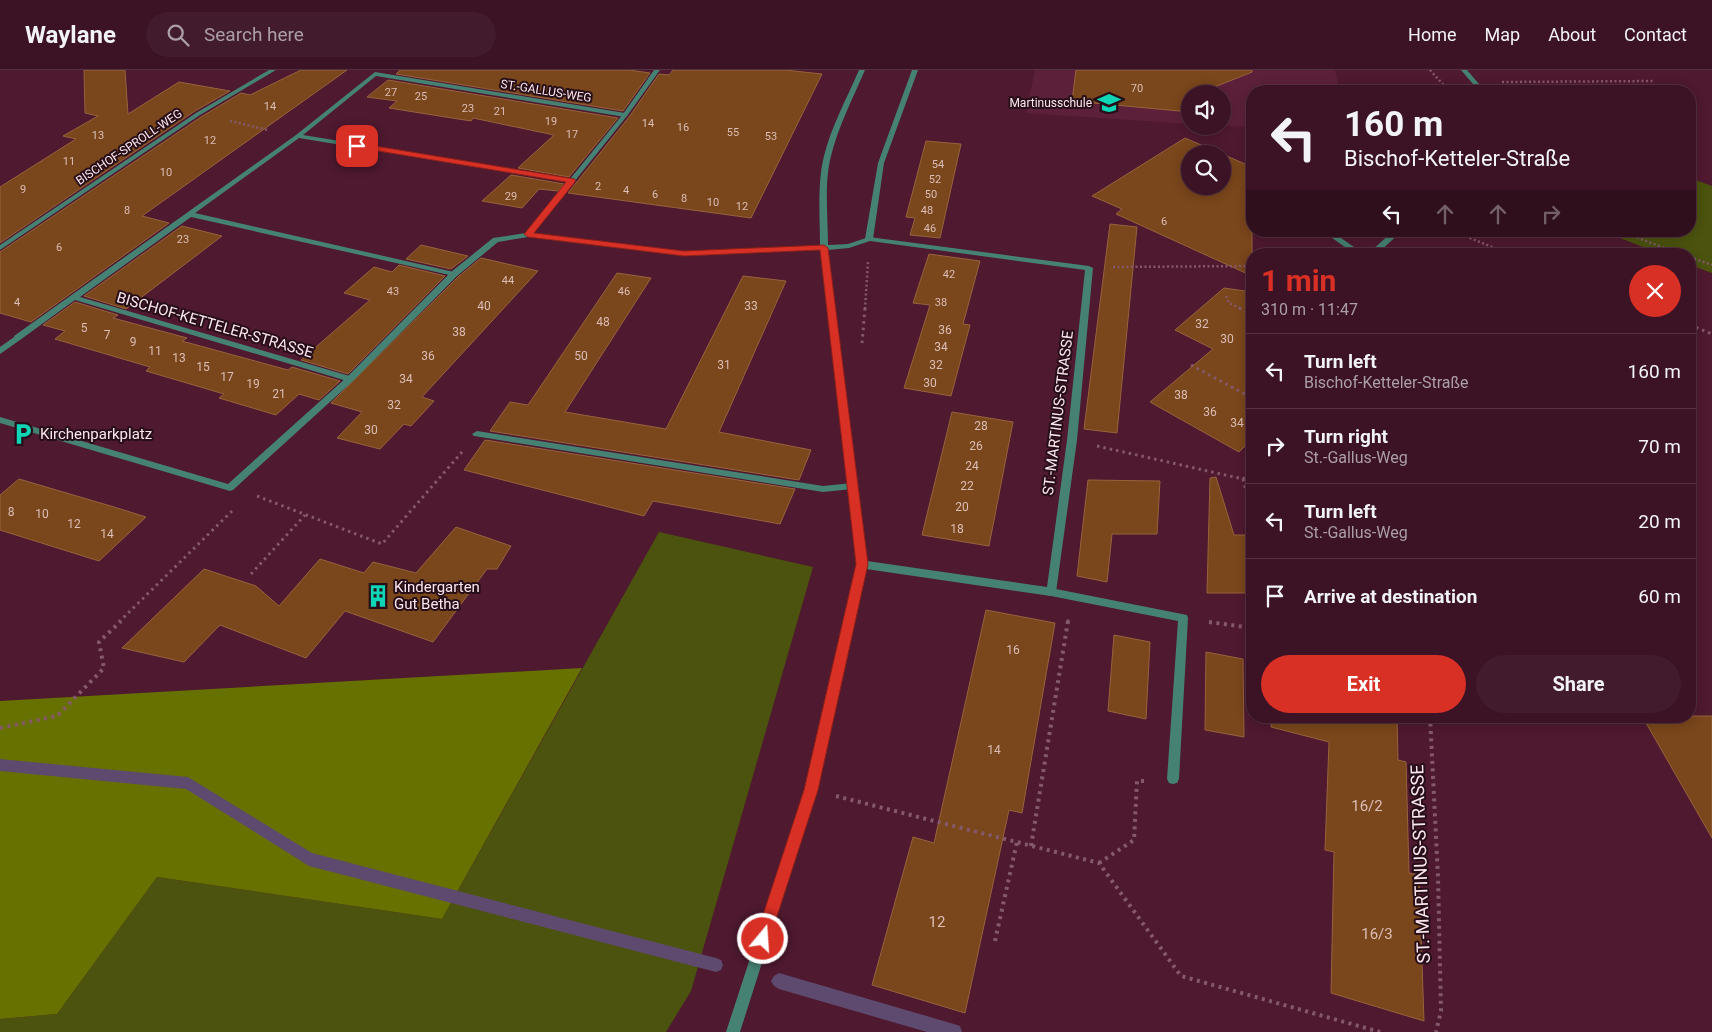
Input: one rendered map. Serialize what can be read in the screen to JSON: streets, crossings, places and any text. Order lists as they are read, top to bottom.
{
  "streets": {
    "street": [
      "ST.-GALLUS-WEG",
      "BISCHOF-SPROLL-WEG",
      "BISCHOF-KETTELER-STRASSE",
      "ST.-MARTINUS-STRASSE"
    ]
  },
  "places": {
    "school or university": ["Martinusschule"],
    "parking": ["Kirchenparkplatz"],
    "building": ["Kindergarten Gut Betha"]
  },
  "house_numbers": [
    "70",
    "27",
    "25",
    "14",
    "23",
    "21",
    "19",
    "14",
    "16",
    "55",
    "17",
    "13",
    "53",
    "12",
    "11",
    "54",
    "10",
    "52",
    "2",
    "9",
    "4",
    "6",
    "50",
    "29",
    "8",
    "10",
    "12",
    "8",
    "48",
    "6",
    "46",
    "23",
    "6",
    "42",
    "44",
    "43",
    "46",
    "4",
    "38",
    "40",
    "33",
    "48",
    "32",
    "5",
    "36",
    "38",
    "7",
    "30",
    "9",
    "34",
    "11",
    "36",
    "50",
    "13",
    "31",
    "32",
    "15",
    "17",
    "34",
    "30",
    "19",
    "21",
    "38",
    "32",
    "36",
    "34",
    "28",
    "30",
    "26",
    "24",
    "22",
    "20",
    "8",
    "10",
    "12",
    "18",
    "14",
    "16",
    "14",
    "16/2",
    "12",
    "16/3"
  ],
  "page": {
    "header": "Waylane",
    "search": "Search here",
    "nav": [
      "Home",
      "Map",
      "About",
      "Contact"
    ],
    "turn": ["160 m", "Bischof-Ketteler-Straße"],
    "heading": ["1 min", "310 m · 11:47"],
    "list": [
      {
        "name": "Turn left",
        "note": "Bischof-Ketteler-Straße",
        "value": "160 m"
      },
      {
        "name": "Turn right",
        "note": "St.-Gallus-Weg",
        "value": "70 m"
      },
      {
        "name": "Turn left",
        "note": "St.-Gallus-Weg",
        "value": "20 m"
      },
      {
        "name": "Arrive at destination",
        "value": "60 m"
      }
    ],
    "buttons": ["Exit", "Share"]
  }
}
